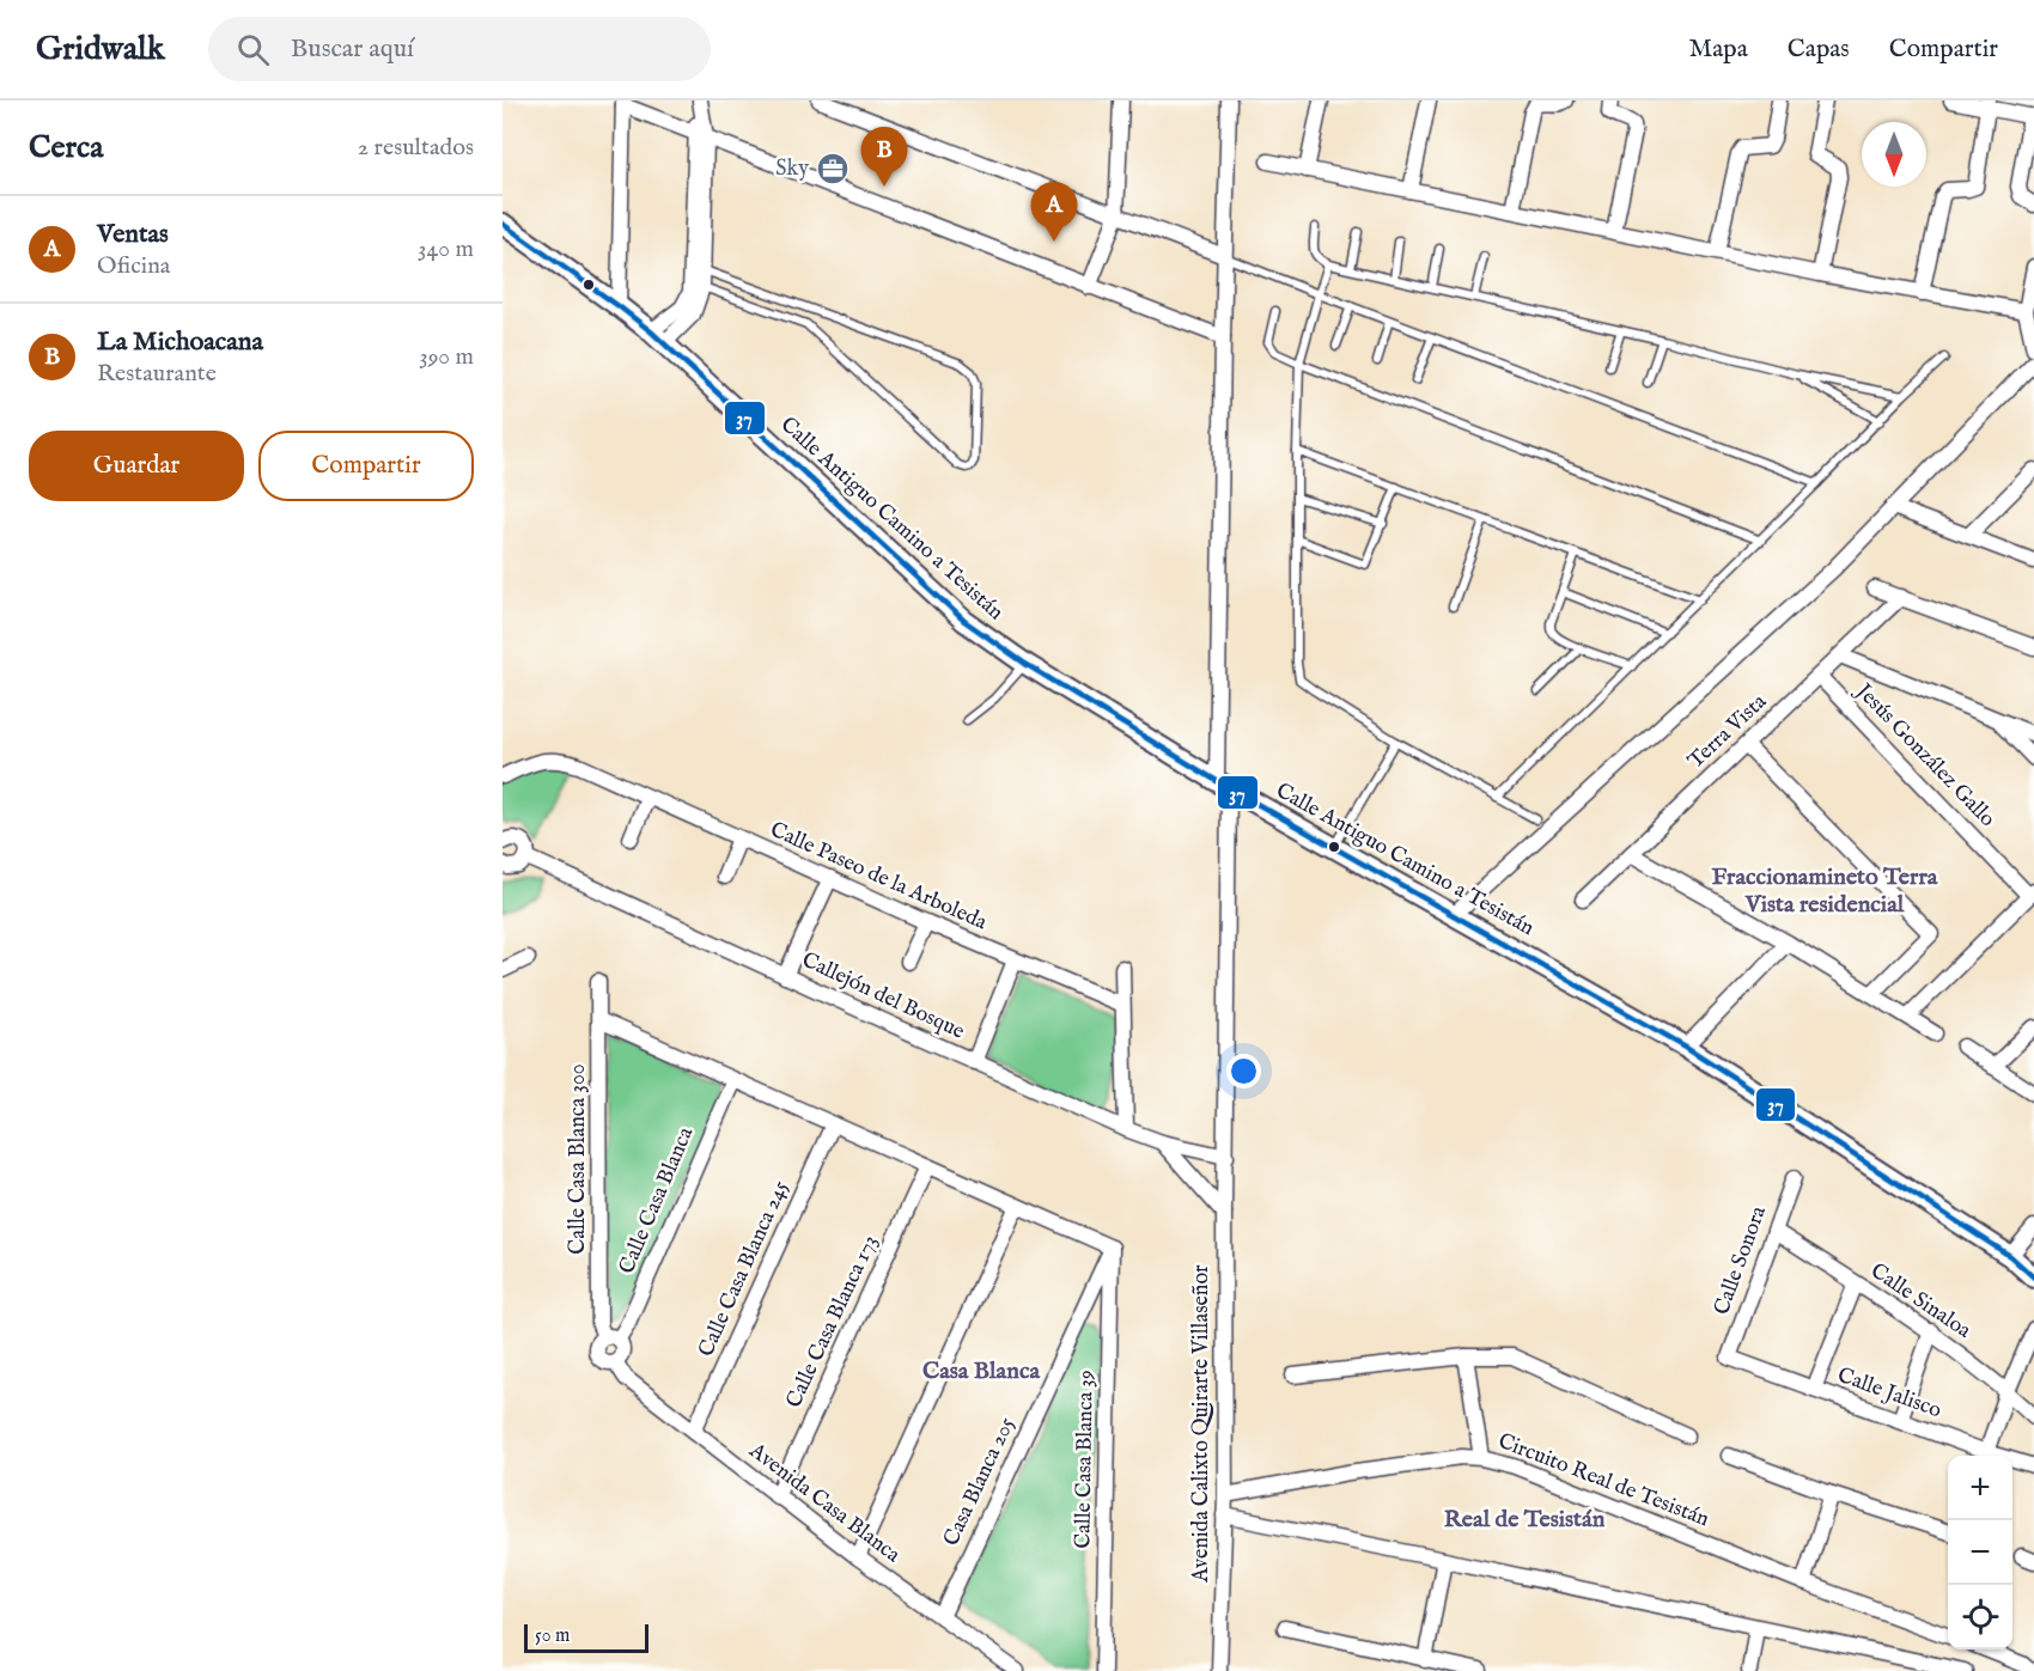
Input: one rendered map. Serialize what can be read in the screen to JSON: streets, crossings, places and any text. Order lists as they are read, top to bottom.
{
  "streets": {
    "street": [
      "Calle Antiguo Camino a Tesistán",
      "Terra Vista",
      "Jesús González Gallo",
      "Calle Paseo de la Arboleda",
      "Callejón del Bosque",
      "Calle Casa Blanca 300",
      "Calle Casa Blanca",
      "Calle Sonora",
      "Calle Casa Blanca 245",
      "Calle Sinaloa",
      "Calle Casa Blanca 173",
      "Calle Jalisco",
      "Avenida Calixto Quirarte Villaseñor",
      "Calle Casa Blanca 39",
      "Circuito Real de Tesistán",
      "Casa Blanca 205",
      "Avenida Casa Blanca"
    ]
  },
  "crossings": [
    ["Calle Antiguo Camino a Tesistán", "Avenida Calixto Quirarte Villaseñor"],
    ["Terra Vista", "Jesús González Gallo"],
    ["Callejón del Bosque", "Avenida Calixto Quirarte Villaseñor"],
    ["Calle Casa Blanca 300", "Calle Casa Blanca"],
    ["Calle Casa Blanca 300", "Avenida Casa Blanca"],
    ["Calle Casa Blanca", "Avenida Casa Blanca"],
    ["Calle Sonora", "Calle Sinaloa"],
    ["Calle Sonora", "Calle Jalisco"],
    ["Calle Casa Blanca 245", "Avenida Casa Blanca"],
    ["Calle Casa Blanca 173", "Avenida Casa Blanca"],
    ["Avenida Calixto Quirarte Villaseñor", "Circuito Real de Tesistán"],
    ["Calle Casa Blanca 39", "Casa Blanca 205"],
    ["Casa Blanca 205", "Avenida Casa Blanca"]
  ],
  "districts": ["Fraccionamineto Terra Vista residencial", "Casa Blanca", "Real de Tesistán"],
  "places": {
    "office": ["Sky"]
  },
  "lines": ["transit line 37"],
  "scale_bar": "50 m",
  "north": "bottom",
  "page": {
    "header": "Gridwalk",
    "search": "Buscar aquí",
    "nav": ["Mapa", "Capas", "Compartir"],
    "heading": ["Cerca", "2 resultados"],
    "pins": ["B", "A"],
    "list": [
      {
        "mark": "A",
        "name": "Ventas",
        "note": "Oficina",
        "value": "340 m"
      },
      {
        "mark": "B",
        "name": "La Michoacana",
        "note": "Restaurante",
        "value": "390 m"
      }
    ],
    "buttons": ["Guardar", "Compartir"],
    "map_buttons": ["+", "−"],
    "scale": "50 m"
  }
}
